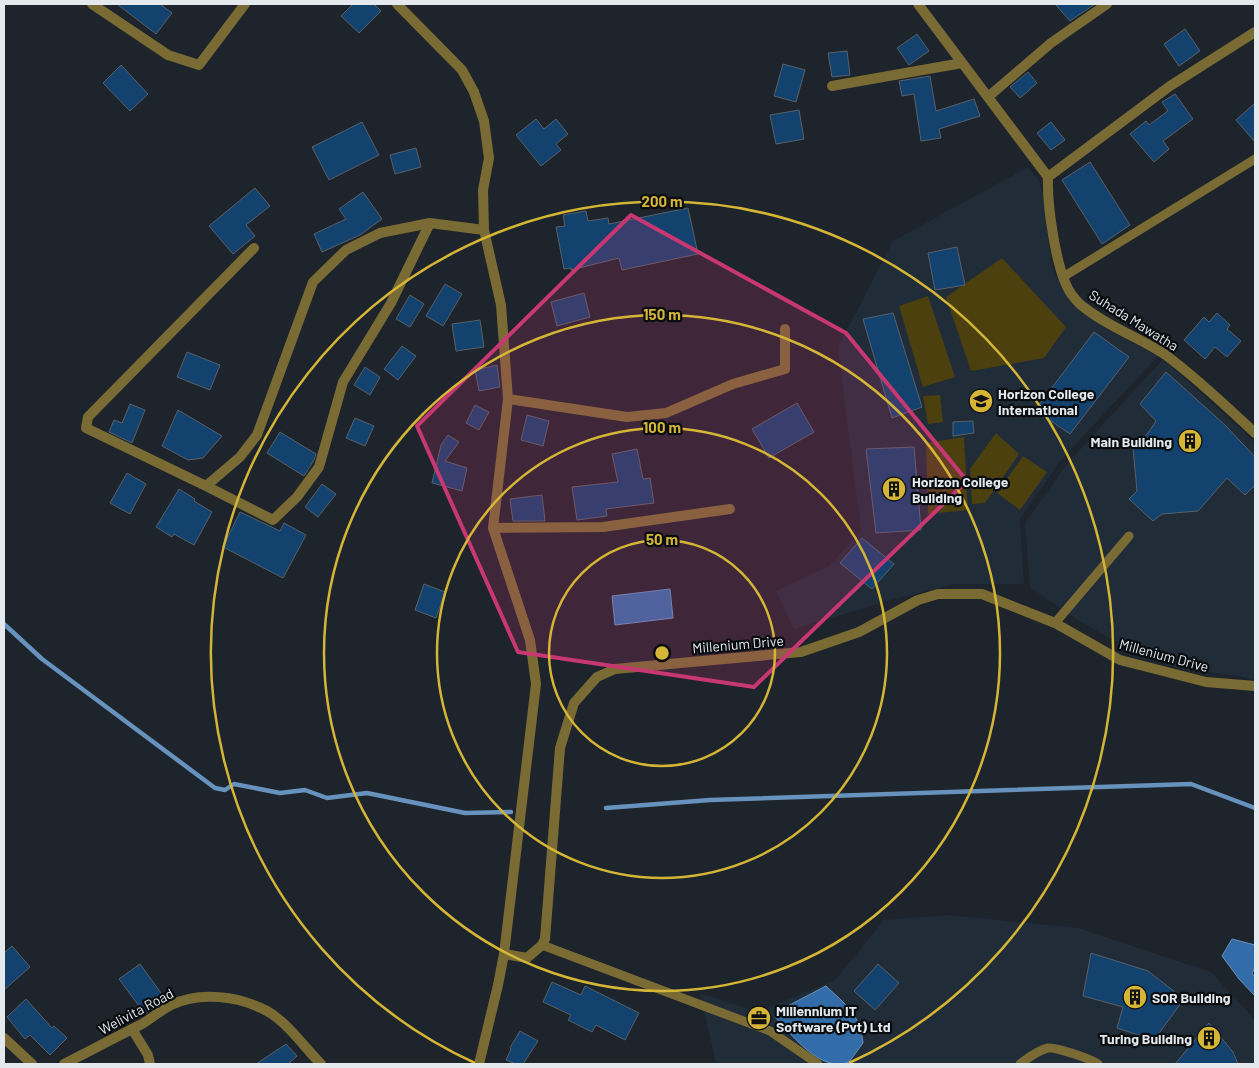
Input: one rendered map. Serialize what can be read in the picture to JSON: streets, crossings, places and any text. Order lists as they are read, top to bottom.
{
  "streets": {
    "street": ["Suhada Mawatha", "Millenium Drive", "Welivita Road"]
  },
  "places": {
    "school or university": ["Horizon College International"],
    "building": [
      "Main Building",
      "Horizon College Building",
      "SOR Building",
      "Turing Building"
    ],
    "office": ["Millennium IT Software (Pvt) Ltd"]
  },
  "rings": [
    "200 m",
    "150 m",
    "100 m",
    "50 m"
  ]
}
